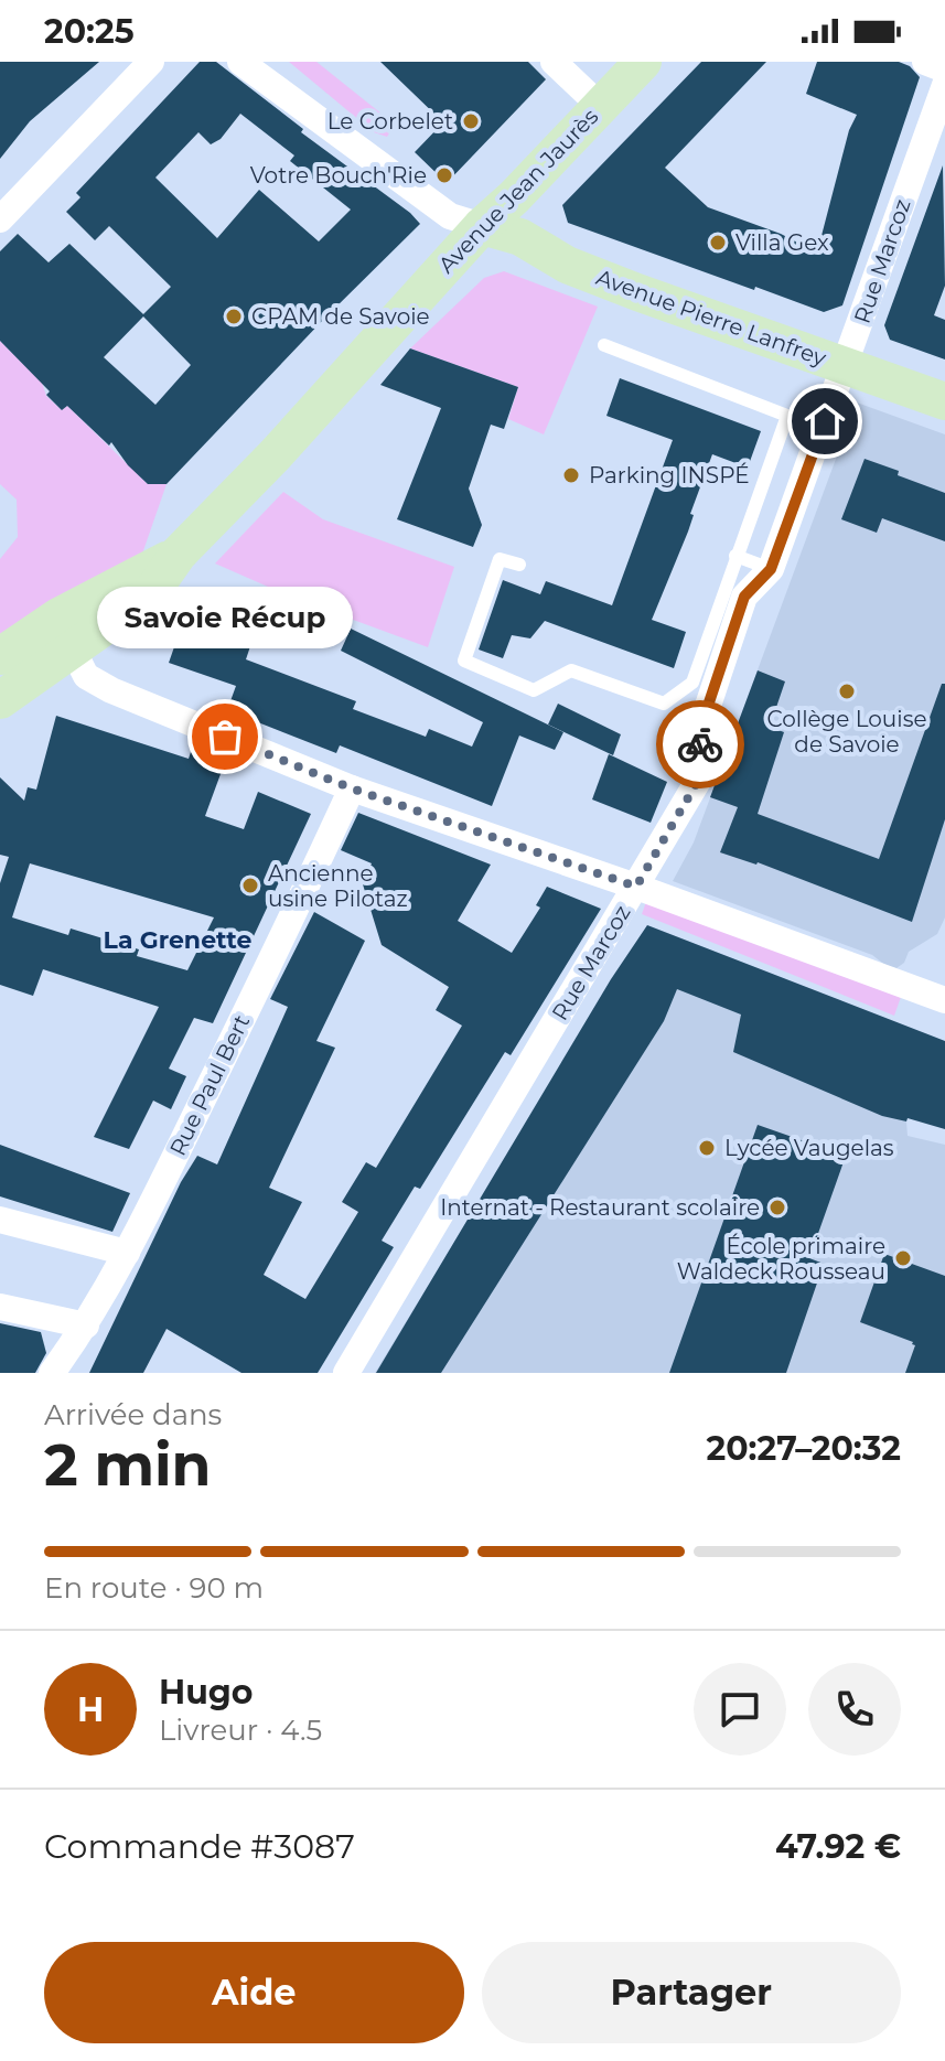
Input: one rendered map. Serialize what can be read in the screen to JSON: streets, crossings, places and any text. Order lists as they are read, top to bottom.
{
  "streets": {
    "main road": ["Avenue Jean Jaurès", "Avenue Pierre Lanfrey"],
    "street": ["Rue Marcoz", "Rue Paul Bert"]
  },
  "crossings": [
    ["Avenue Jean Jaurès", "Avenue Pierre Lanfrey"],
    ["Rue Marcoz", "Avenue Pierre Lanfrey"]
  ],
  "districts": ["La Grenette"],
  "places": [
    "Le Corbelet",
    "Votre Bouch'Rie",
    "Villa Gex",
    "CPAM de Savoie",
    "Parking INSPÉ",
    "Collège Louise de Savoie",
    "Savoie Récup",
    "Ancienne usine Pilotaz",
    "Lycée Vaugelas",
    "Internat - Restaurant scolaire",
    "École primaire Waldeck Rousseau"
  ],
  "page": {
    "status": "20:25",
    "bubble": "Savoie Récup",
    "heading": ["2 min", "Arrivée dans", "20:27–20:32"],
    "panel": [
      "Hugo",
      "Livreur · 4.5",
      "Commande #3087",
      "47.92 €"
    ],
    "bar": "En route · 90 m",
    "round": "H",
    "buttons": ["Aide", "Partager"]
  }
}
